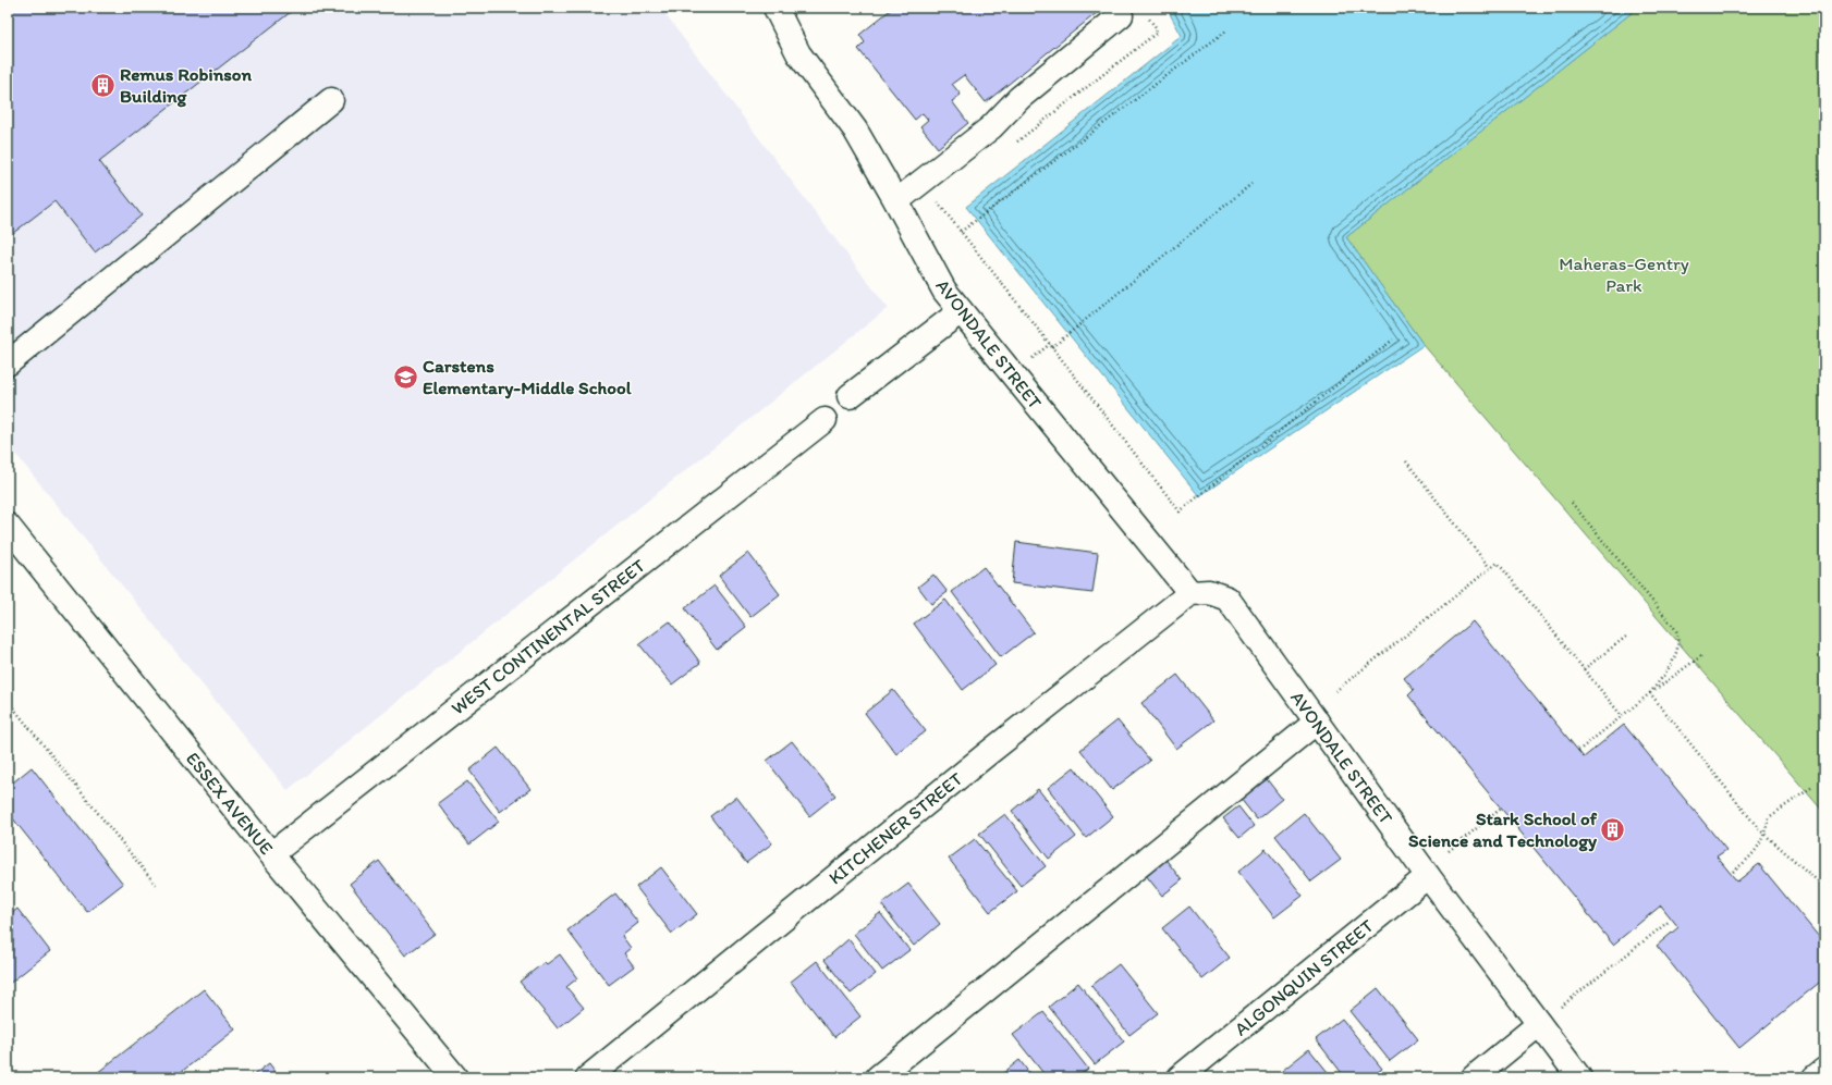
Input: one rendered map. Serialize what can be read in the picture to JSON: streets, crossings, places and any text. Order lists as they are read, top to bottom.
{
  "streets": {
    "street": [
      "AVONDALE STREET",
      "WEST CONTINENTAL STREET",
      "ESSEX AVENUE",
      "KITCHENER STREET",
      "ALGONQUIN STREET"
    ]
  },
  "crossings": [
    ["AVONDALE STREET", "KITCHENER STREET"],
    ["AVONDALE STREET", "ALGONQUIN STREET"],
    ["WEST CONTINENTAL STREET", "ESSEX AVENUE"]
  ],
  "parks": ["Maheras-Gentry Park"],
  "places": {
    "building": ["Remus Robinson Building", "Stark School of Science and Technology"],
    "school or university": ["Carstens Elementary-Middle School"]
  }
}
